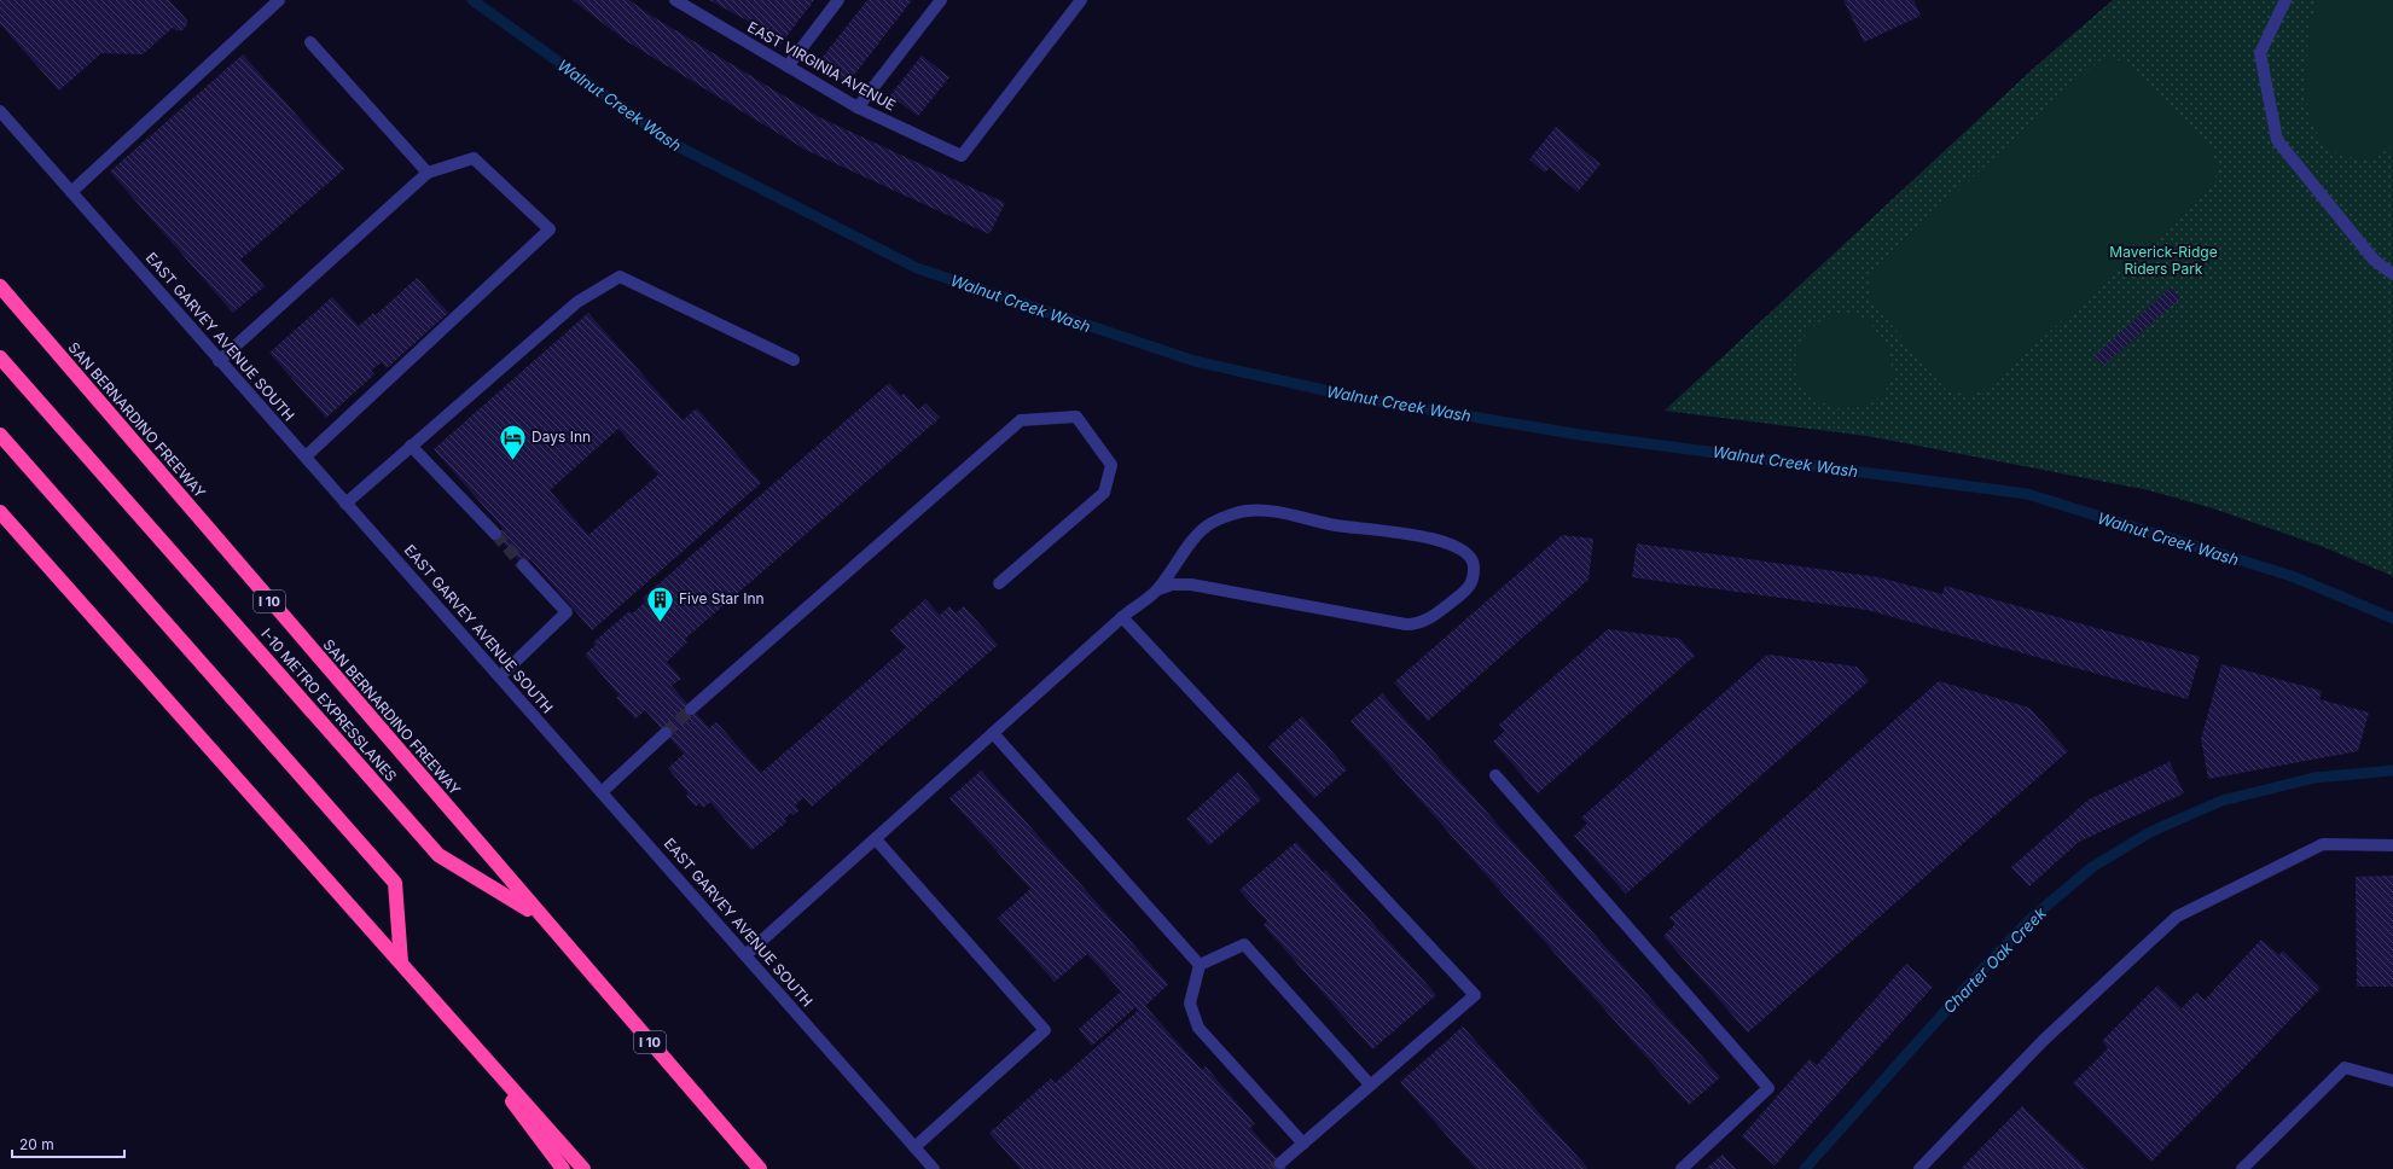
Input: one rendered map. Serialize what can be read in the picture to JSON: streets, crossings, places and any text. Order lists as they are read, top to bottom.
{
  "streets": {
    "highway": ["SAN BERNARDINO FREEWAY", "I 10", "I-10 METRO EXPRESSLANES"],
    "street": ["EAST VIRGINIA AVENUE", "EAST GARVEY AVENUE SOUTH"]
  },
  "crossings": [
    ["SAN BERNARDINO FREEWAY", "I-10 METRO EXPRESSLANES"]
  ],
  "water": ["Walnut Creek Wash", "Charter Oak Creek"],
  "parks": ["Maverick-Ridge Riders Park"],
  "places": {
    "hotel": ["Days Inn"],
    "building": ["Five Star Inn"]
  },
  "scale_bar": "20 m"
}
